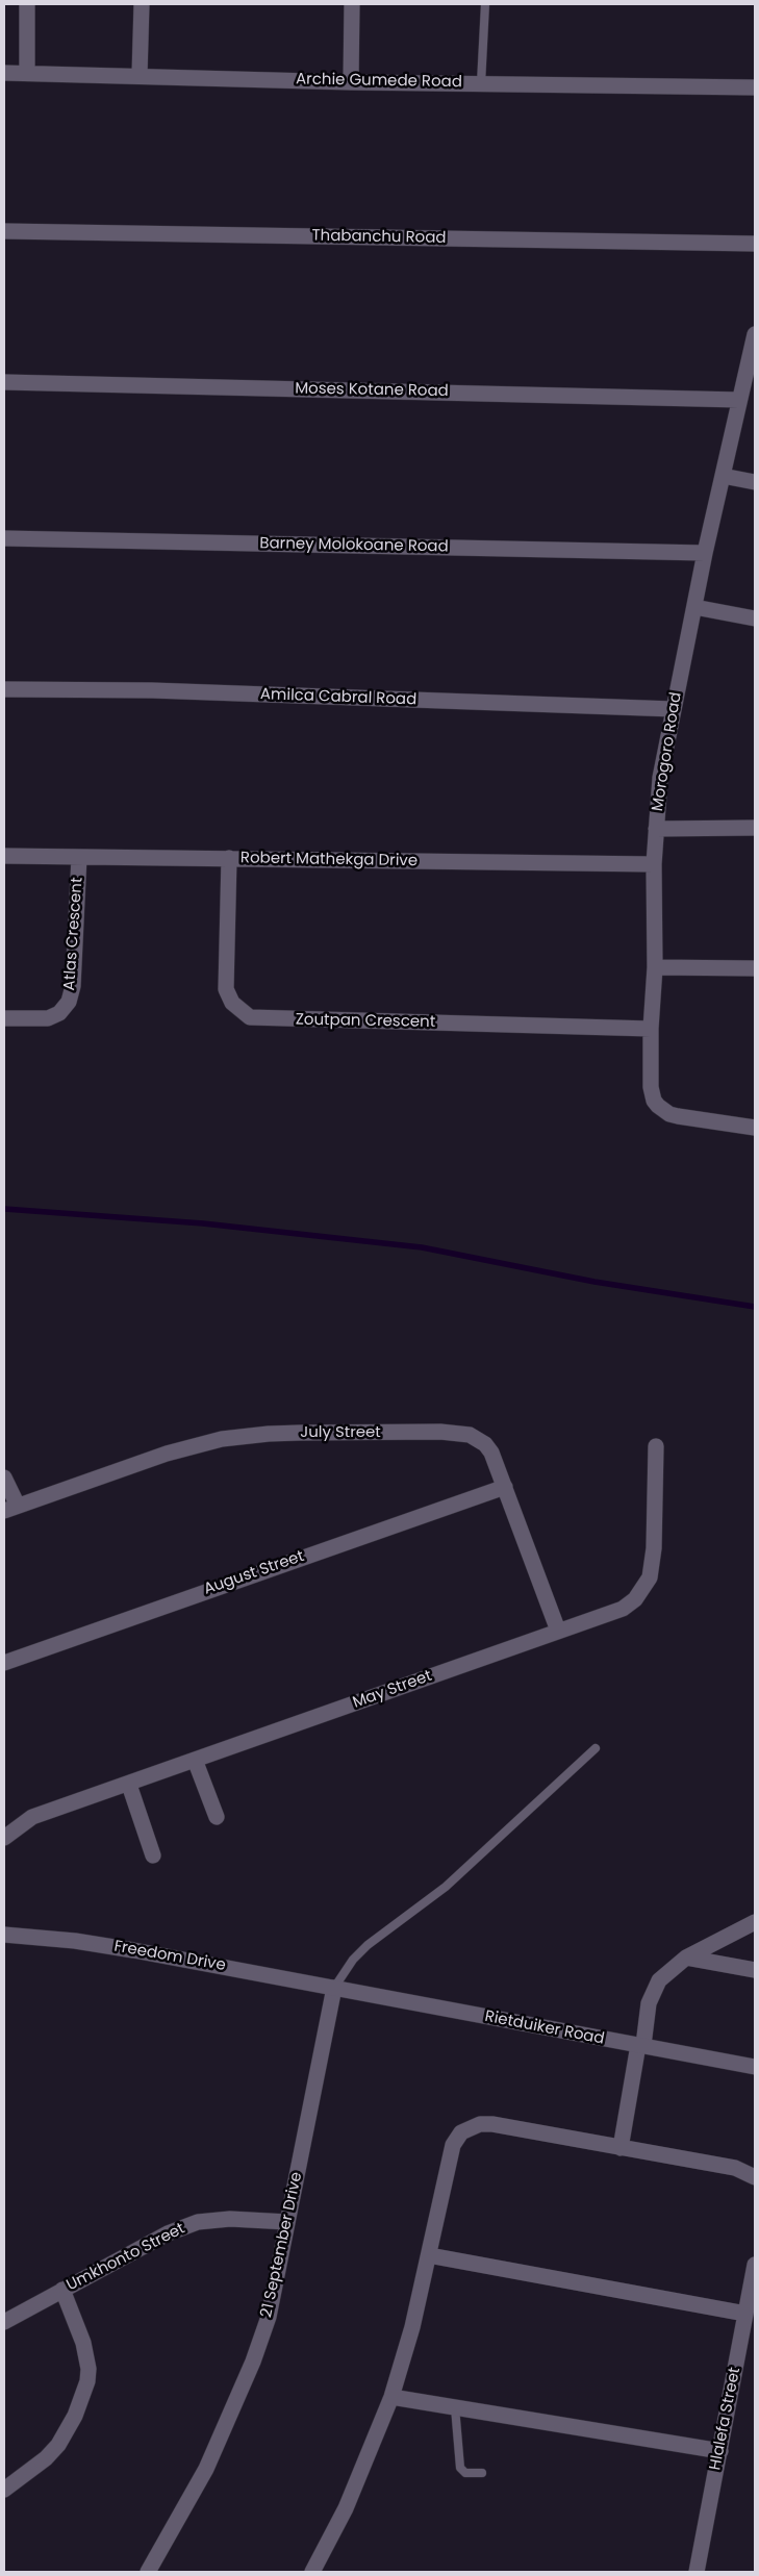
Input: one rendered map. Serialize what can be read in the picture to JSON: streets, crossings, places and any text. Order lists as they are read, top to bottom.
{
  "streets": {
    "street": [
      "Archie Gumede Road",
      "Thabanchu Road",
      "Moses Kotane Road",
      "Barney Molokoane Road",
      "Amilca Cabral Road",
      "Morogoro Road",
      "Robert Mathekga Drive",
      "Atlas Crescent",
      "Zoutpan Crescent",
      "July Street",
      "August Street",
      "May Street",
      "Freedom Drive",
      "Rietduiker Road",
      "21 September Drive",
      "Umkhonto Street",
      "Hlalefa Street"
    ]
  },
  "crossings": [
    ["Moses Kotane Road", "Morogoro Road"],
    ["Barney Molokoane Road", "Morogoro Road"],
    ["Amilca Cabral Road", "Morogoro Road"],
    ["Morogoro Road", "Robert Mathekga Drive"],
    ["Morogoro Road", "Zoutpan Crescent"],
    ["Robert Mathekga Drive", "Atlas Crescent"],
    ["Robert Mathekga Drive", "Zoutpan Crescent"],
    ["July Street", "August Street"],
    ["July Street", "May Street"],
    ["Freedom Drive", "Rietduiker Road"],
    ["Freedom Drive", "21 September Drive"],
    ["Rietduiker Road", "21 September Drive"],
    ["21 September Drive", "Umkhonto Street"]
  ]
}
